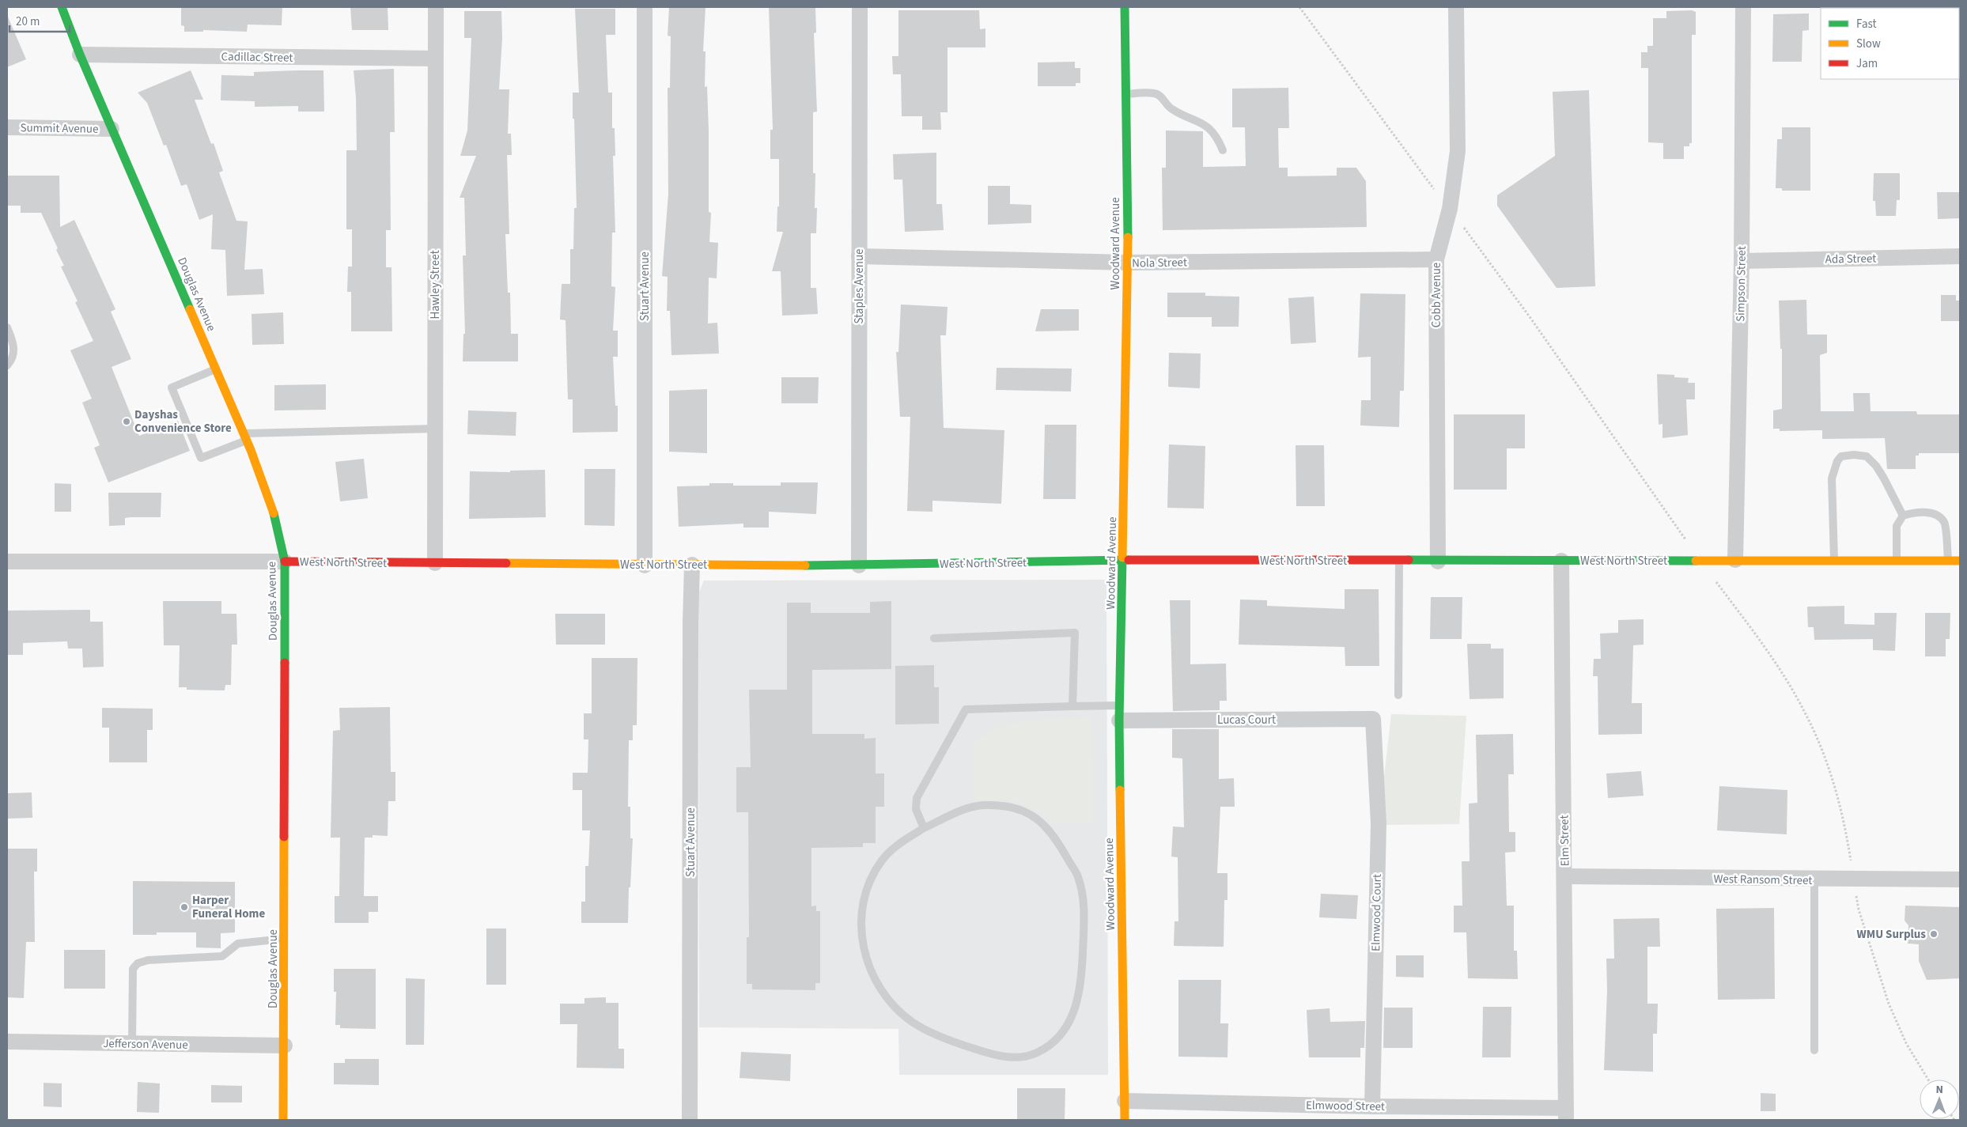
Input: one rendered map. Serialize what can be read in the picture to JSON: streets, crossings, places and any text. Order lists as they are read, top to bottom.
{
  "streets": {
    "street": [
      "Cadillac Street",
      "Summit Avenue",
      "Woodward Avenue",
      "Ada Street",
      "Nola Street",
      "Simpson Street",
      "Hawley Street",
      "Stuart Avenue",
      "Staples Avenue",
      "Douglas Avenue",
      "Cobb Avenue",
      "West North Street",
      "Lucas Court",
      "Elm Street",
      "West Ransom Street",
      "Elmwood Court",
      "Jefferson Avenue",
      "Elmwood Street"
    ]
  },
  "crossings": [
    ["Cadillac Street", "Hawley Street"],
    ["Cadillac Street", "Douglas Avenue"],
    ["Summit Avenue", "Douglas Avenue"],
    ["Woodward Avenue", "Nola Street"],
    ["Woodward Avenue", "West North Street"],
    ["Woodward Avenue", "Lucas Court"],
    ["Woodward Avenue", "Elmwood Street"],
    ["Ada Street", "Simpson Street"],
    ["Nola Street", "Staples Avenue"],
    ["Nola Street", "Cobb Avenue"],
    ["Simpson Street", "West North Street"],
    ["Hawley Street", "West North Street"],
    ["Stuart Avenue", "West North Street"],
    ["Staples Avenue", "West North Street"],
    ["Douglas Avenue", "West North Street"],
    ["Douglas Avenue", "Jefferson Avenue"],
    ["Cobb Avenue", "West North Street"],
    ["West North Street", "Elm Street"],
    ["Lucas Court", "Elmwood Court"],
    ["Elm Street", "West Ransom Street"],
    ["Elm Street", "Elmwood Street"],
    ["Elmwood Court", "Elmwood Street"]
  ],
  "places": ["Dayshas Convenience Store", "Harper Funeral Home", "WMU Surplus"],
  "legend": ["Fast", "Slow", "Jam"],
  "scale_bar": "20 m",
  "north": "top"
}
